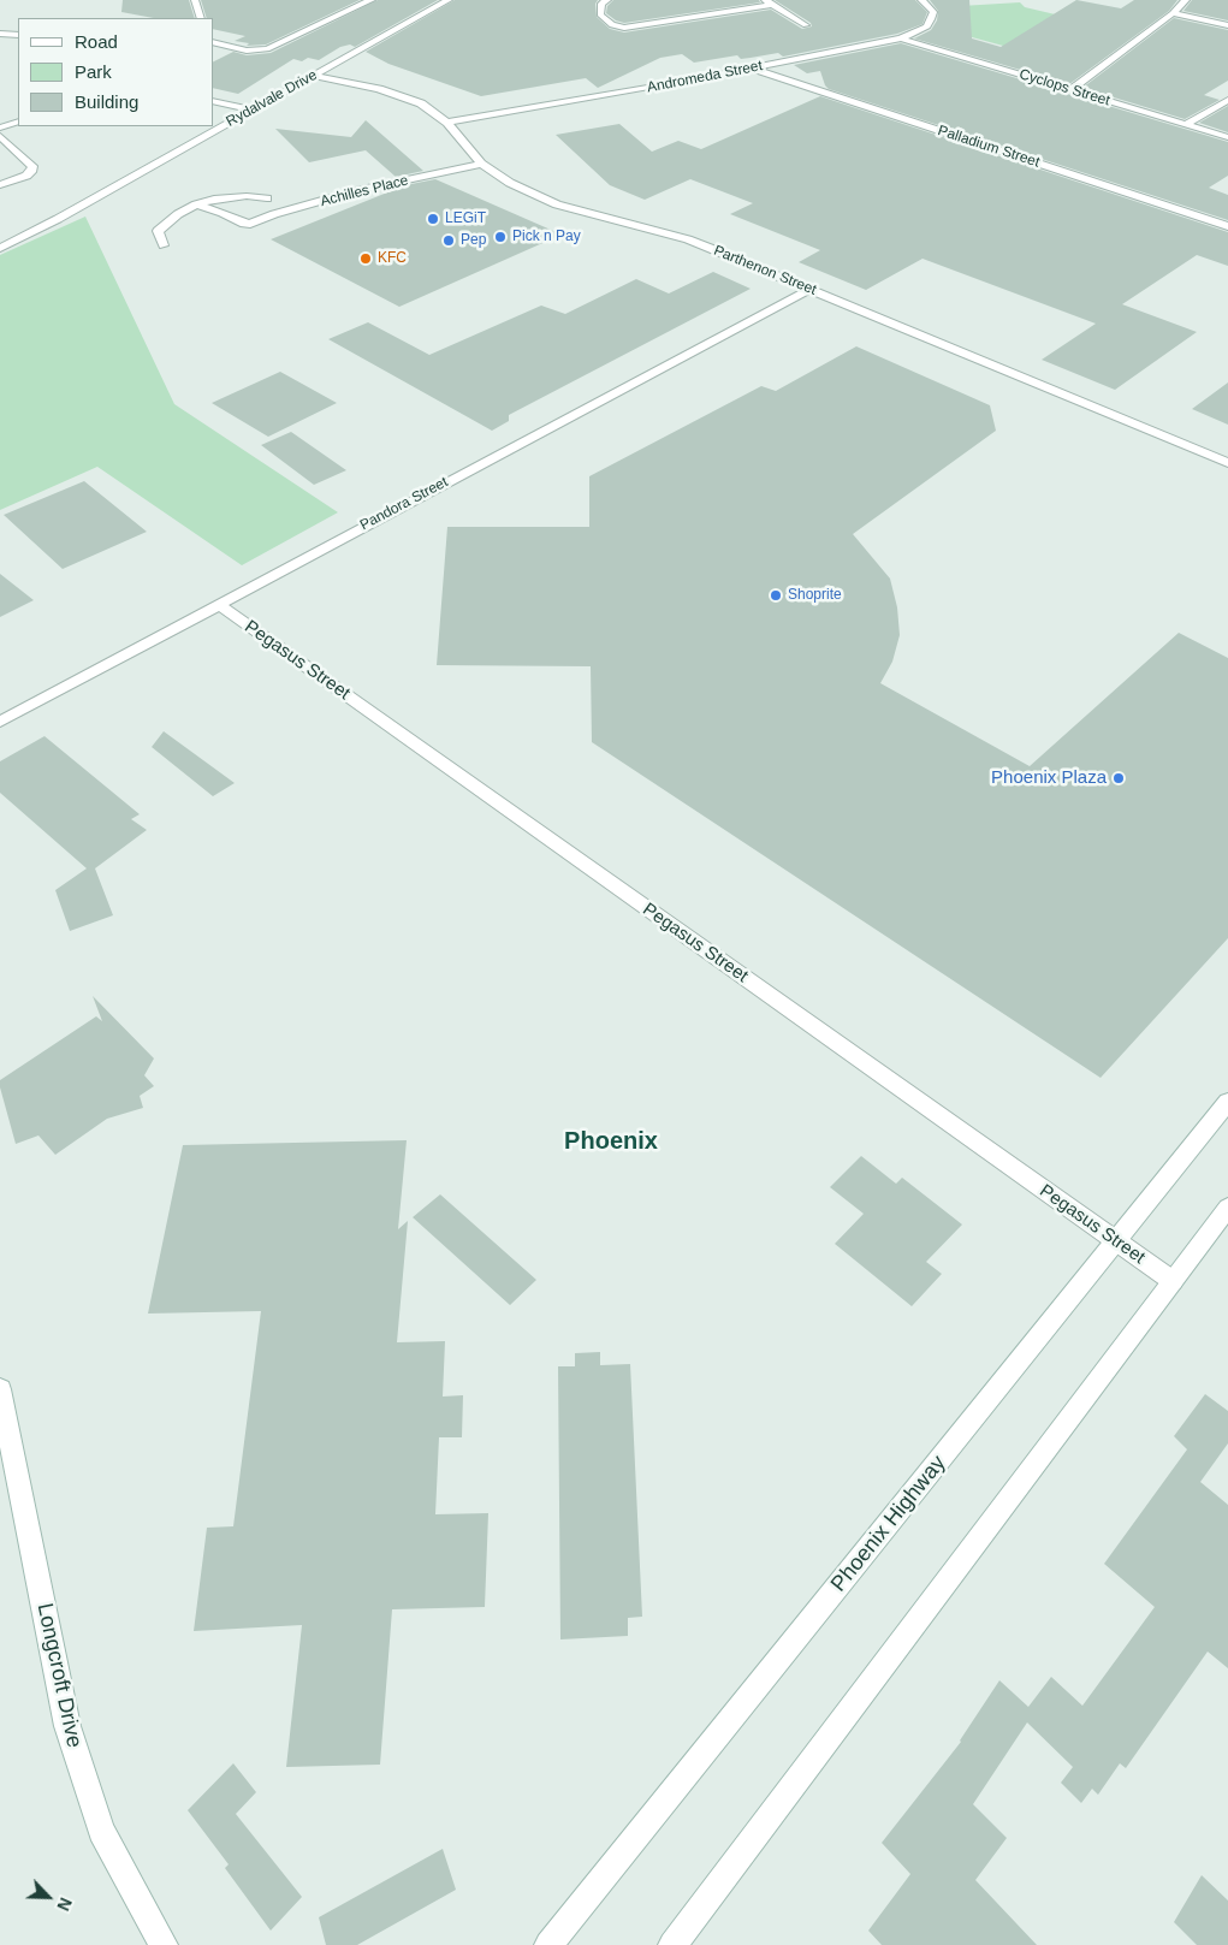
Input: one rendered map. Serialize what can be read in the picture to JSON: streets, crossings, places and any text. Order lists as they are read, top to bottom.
{
  "streets": {
    "street": [
      "Andromeda Street",
      "Cyclops Street",
      "Rydalvale Drive",
      "Palladium Street",
      "Achilles Place",
      "Parthenon Street",
      "Pandora Street",
      "Pegasus Street",
      "Phoenix Highway",
      "Longcroft Drive"
    ]
  },
  "crossings": [
    ["Andromeda Street", "Cyclops Street"],
    ["Andromeda Street", "Palladium Street"],
    ["Andromeda Street", "Parthenon Street"],
    ["Rydalvale Drive", "Parthenon Street"],
    ["Achilles Place", "Parthenon Street"],
    ["Parthenon Street", "Pandora Street"],
    ["Pandora Street", "Pegasus Street"],
    ["Pegasus Street", "Phoenix Highway"]
  ],
  "districts": ["Phoenix"],
  "places": [
    "LEGiT",
    "Pick n Pay",
    "Pep",
    "KFC",
    "Shoprite",
    "Phoenix Plaza"
  ],
  "legend": ["Road", "Park", "Building"],
  "north": "bottom right"
}
